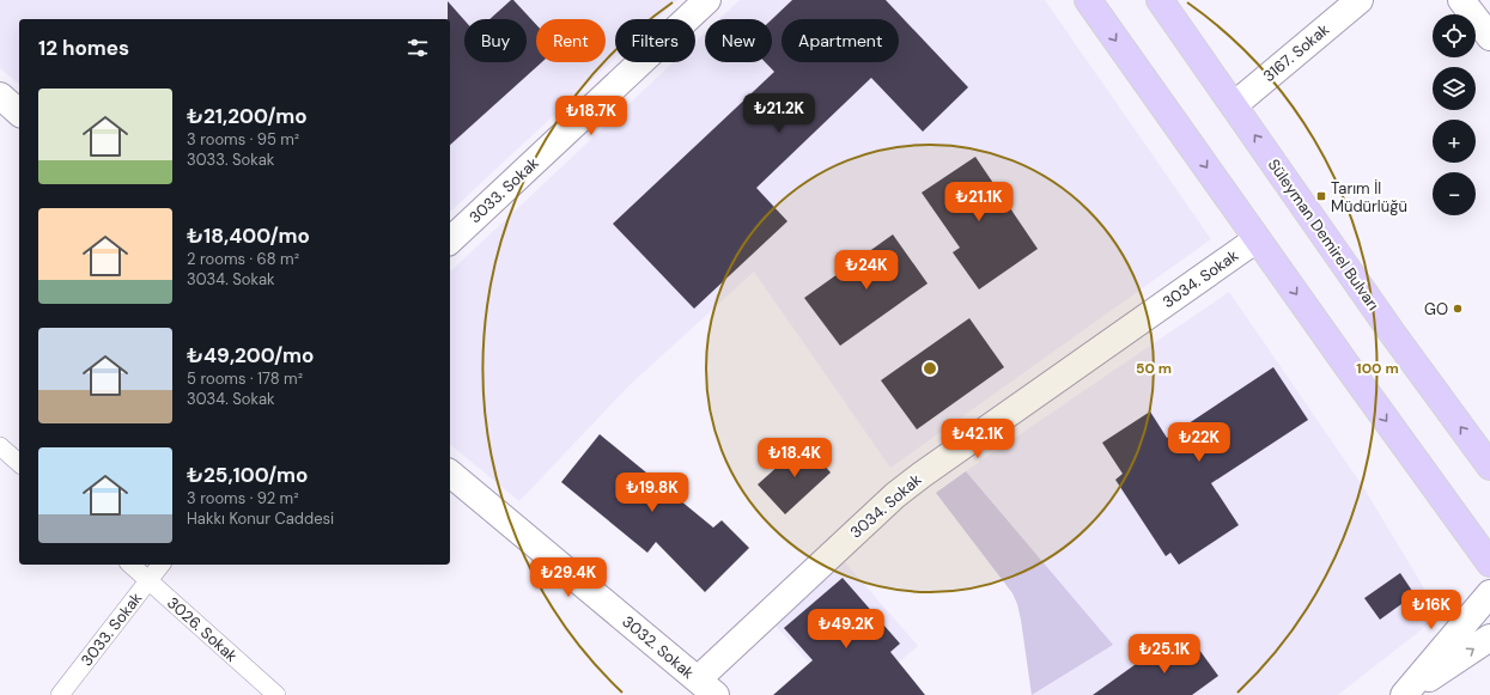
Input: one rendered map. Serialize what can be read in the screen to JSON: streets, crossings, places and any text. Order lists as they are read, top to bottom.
{
  "streets": {
    "main road": ["Süleyman Demirel Bulvarı"],
    "street": [
      "3167. Sokak",
      "3033. Sokak",
      "3034. Sokak",
      "3032. Sokak"
    ],
    "lane": ["3026. Sokak"]
  },
  "crossings": [
    ["3167. Sokak", "Süleyman Demirel Bulvarı"],
    ["3033. Sokak", "3026. Sokak"],
    ["3034. Sokak", "3032. Sokak"]
  ],
  "places": {
    "transit": ["Tarım İl Müdürlüğü"],
    "other": ["GO"]
  },
  "page": {
    "map_buttons": ["+", "−"],
    "chip": [
      "Buy",
      "Rent",
      "Filters",
      "New",
      "Apartment"
    ],
    "heading": "12 homes",
    "list": [
      {
        "name": "₺21,200/mo",
        "note": "3 rooms · 95 m² · 3033. Sokak"
      },
      {
        "name": "₺18,400/mo",
        "note": "2 rooms · 68 m² · 3034. Sokak"
      },
      {
        "name": "₺49,200/mo",
        "note": "5 rooms · 178 m² · 3034. Sokak"
      },
      {
        "name": "₺25,100/mo",
        "note": "3 rooms · 92 m² · Hakkı Konur Caddesi"
      }
    ],
    "price": [
      "₺21.2K",
      "₺18.7K",
      "₺21.1K",
      "₺24K",
      "₺42.1K",
      "₺22K",
      "₺18.4K",
      "₺19.8K",
      "₺29.4K",
      "₺16K",
      "₺49.2K",
      "₺25.1K"
    ]
  },
  "rings": ["50 m", "100 m"]
}
